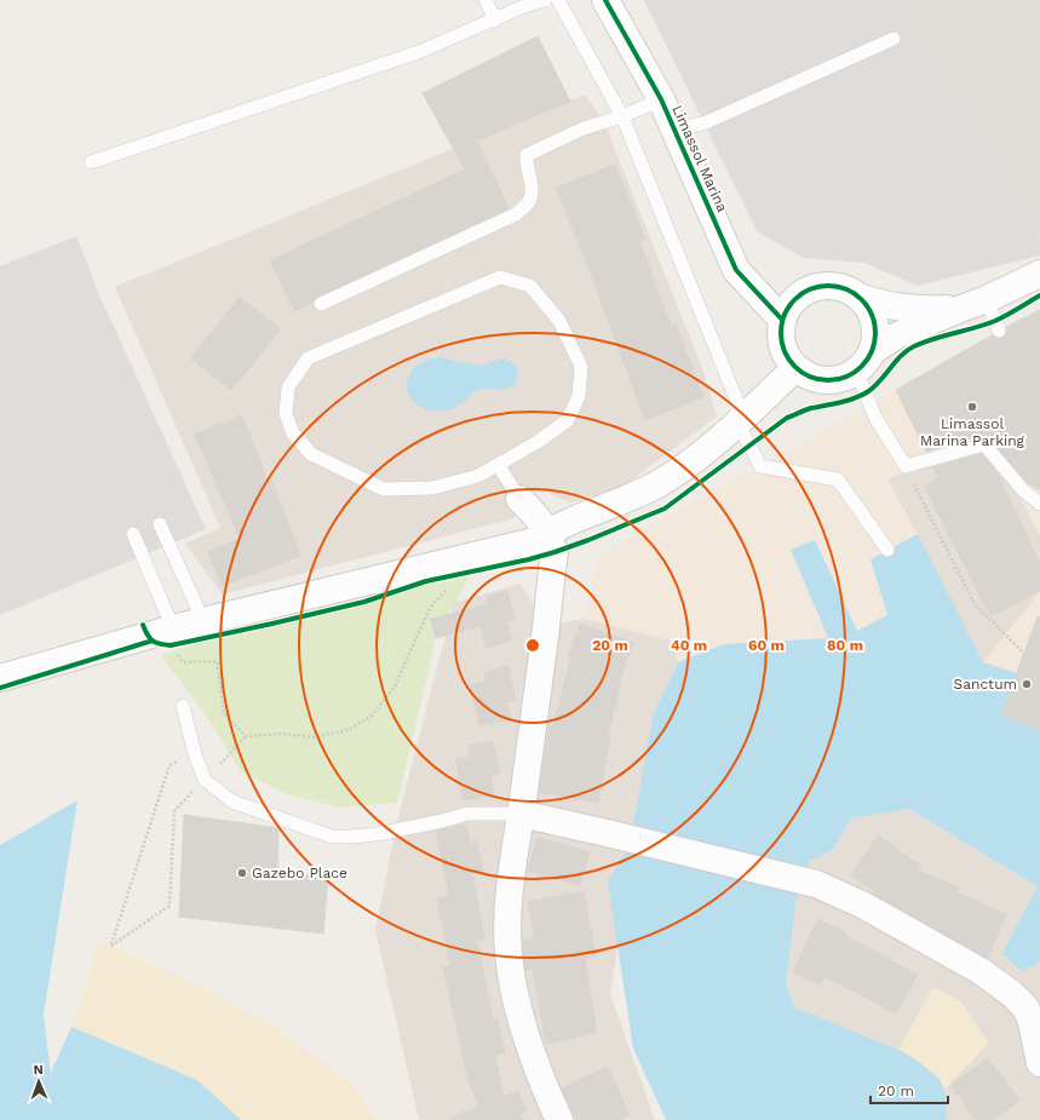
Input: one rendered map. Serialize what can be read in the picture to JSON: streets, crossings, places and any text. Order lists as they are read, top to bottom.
{
  "streets": {
    "street": ["Limassol Marina"]
  },
  "places": ["Limassol Marina Parking", "Sanctum", "Gazebo Place"],
  "scale_bar": "20 m",
  "north": "top",
  "rings": [
    "20 m",
    "40 m",
    "60 m",
    "80 m"
  ]
}
